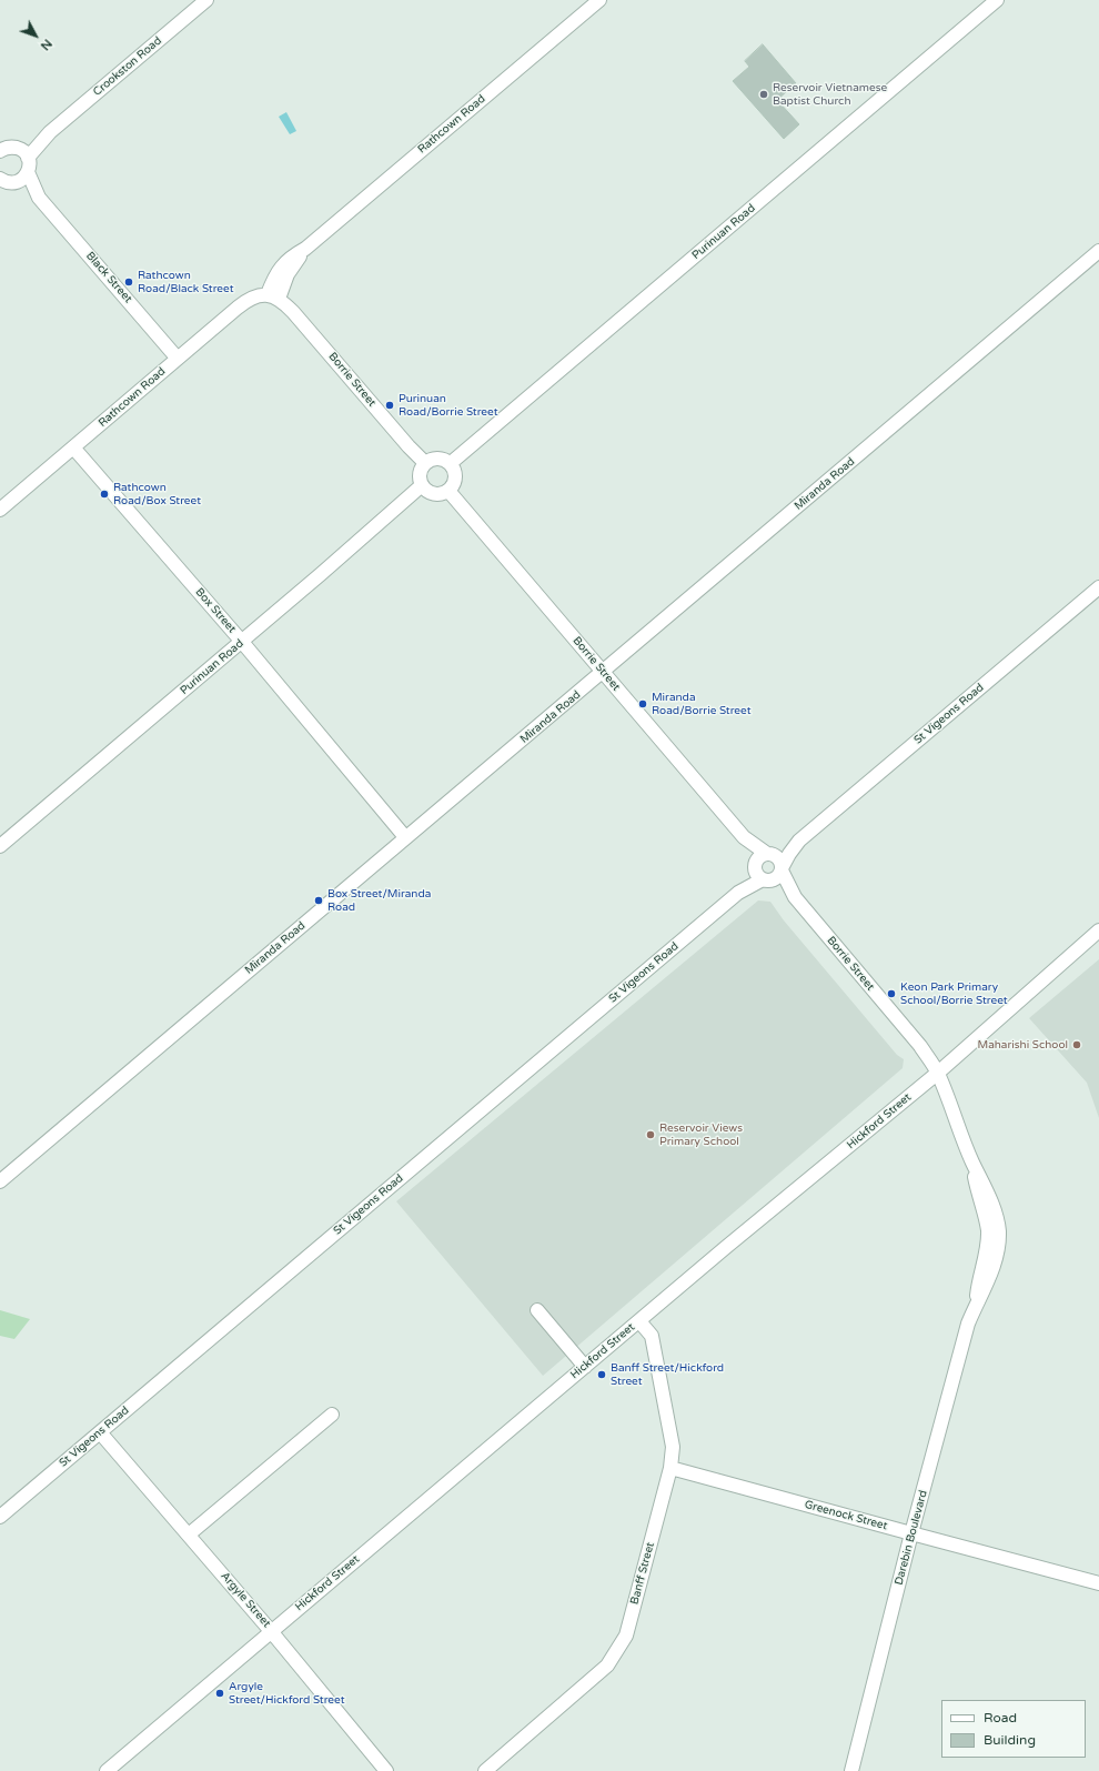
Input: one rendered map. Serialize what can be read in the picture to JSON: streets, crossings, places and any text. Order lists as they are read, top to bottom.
{
  "streets": {
    "street": [
      "Crookston Road",
      "Rathcown Road",
      "Purinuan Road",
      "Black Street",
      "Borrie Street",
      "Miranda Road",
      "Box Street",
      "St Vigeons Road",
      "Hickford Street",
      "Greenock Street",
      "Darebin Boulevard",
      "Banff Street",
      "Argyle Street"
    ]
  },
  "crossings": [
    ["Rathcown Road", "Black Street"],
    ["Rathcown Road", "Borrie Street"],
    ["Rathcown Road", "Box Street"],
    ["Purinuan Road", "Borrie Street"],
    ["Purinuan Road", "Box Street"],
    ["Borrie Street", "Miranda Road"],
    ["Borrie Street", "St Vigeons Road"],
    ["Borrie Street", "Hickford Street"],
    ["Borrie Street", "Darebin Boulevard"],
    ["Miranda Road", "Box Street"],
    ["St Vigeons Road", "Argyle Street"],
    ["Hickford Street", "Darebin Boulevard"],
    ["Hickford Street", "Banff Street"],
    ["Hickford Street", "Argyle Street"],
    ["Greenock Street", "Darebin Boulevard"],
    ["Greenock Street", "Banff Street"]
  ],
  "places": [
    "Reservoir Vietnamese Baptist Church",
    "Rathcown Road/Black Street",
    "Purinuan Road/Borrie Street",
    "Rathcown Road/Box Street",
    "Miranda Road/Borrie Street",
    "Box Street/Miranda Road",
    "Keon Park Primary School/Borrie Street",
    "Maharishi School",
    "Reservoir Views Primary School",
    "Banff Street/Hickford Street",
    "Argyle Street/Hickford Street"
  ],
  "legend": ["Road", "Building"],
  "north": "bottom right"
}
